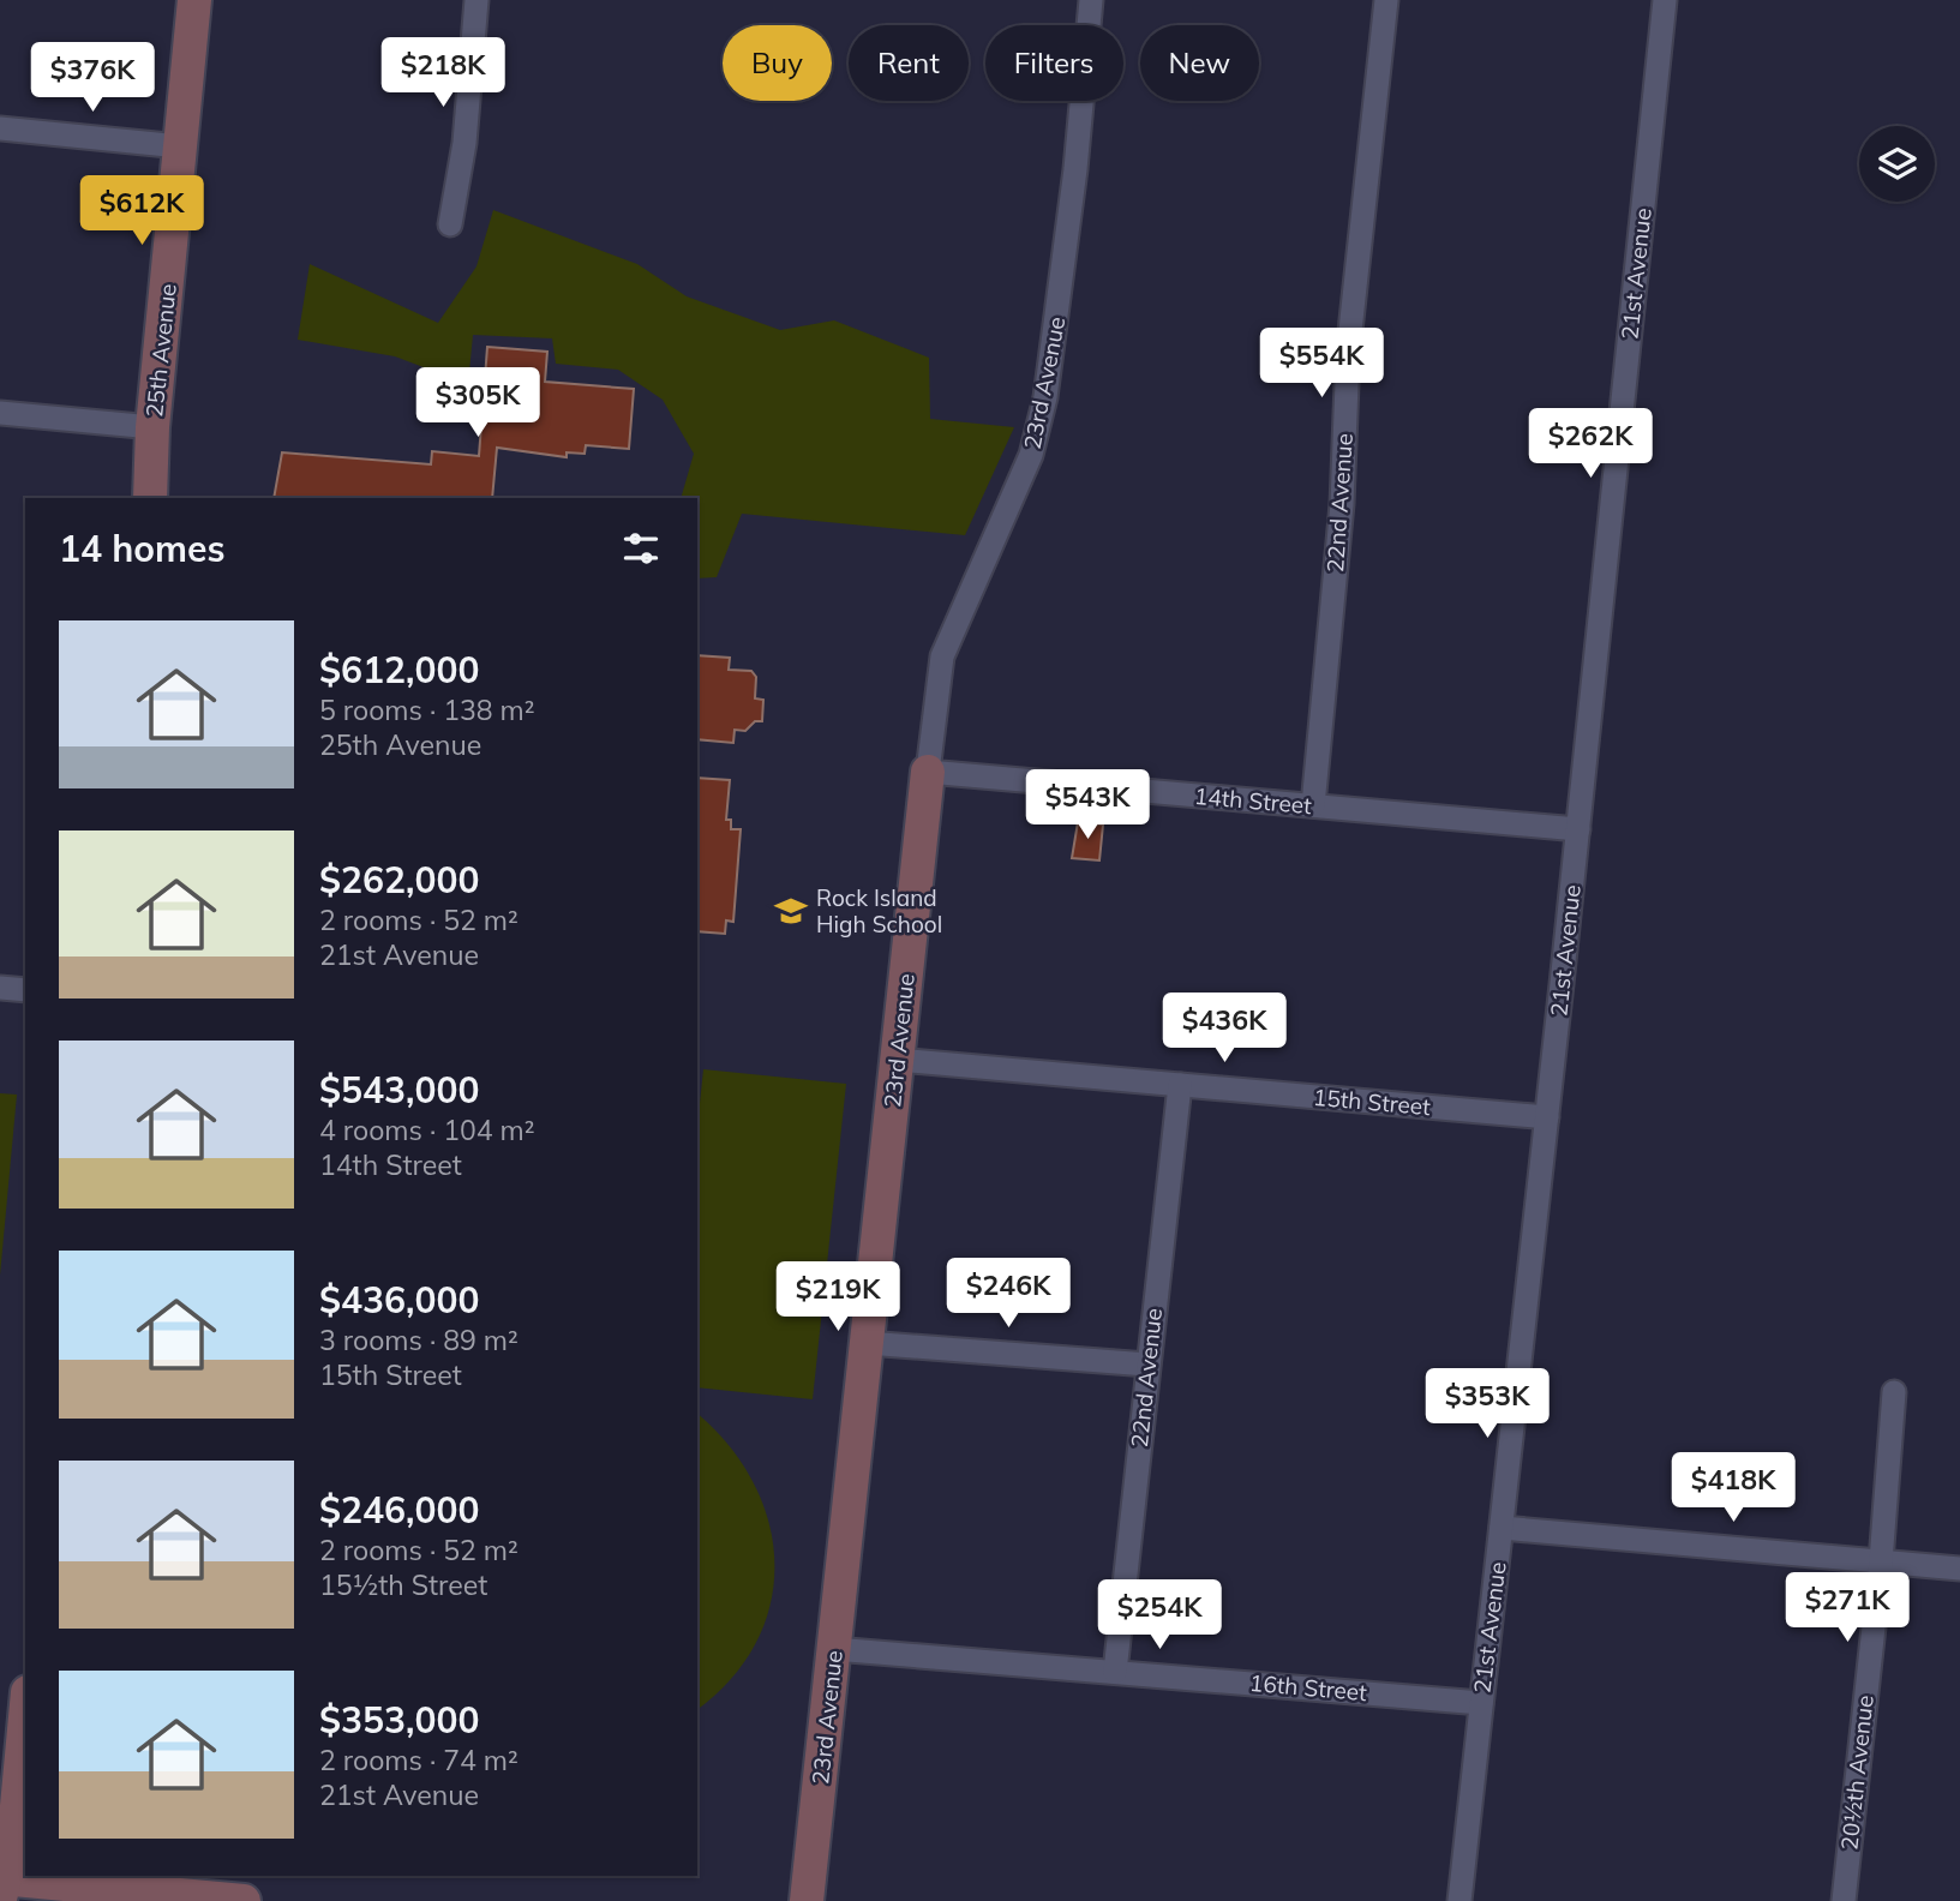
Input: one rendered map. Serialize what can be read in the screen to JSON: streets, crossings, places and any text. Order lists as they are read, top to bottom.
{
  "streets": {
    "street": [
      "21st Avenue",
      "25th Avenue",
      "23rd Avenue",
      "22nd Avenue",
      "14th Street",
      "15th Street",
      "16th Street",
      "20½th Avenue"
    ]
  },
  "crossings": [
    ["21st Avenue", "14th Street"],
    ["21st Avenue", "15th Street"],
    ["21st Avenue", "16th Street"],
    ["23rd Avenue", "14th Street"],
    ["23rd Avenue", "15th Street"],
    ["23rd Avenue", "16th Street"],
    ["22nd Avenue", "14th Street"],
    ["22nd Avenue", "15th Street"],
    ["22nd Avenue", "16th Street"]
  ],
  "places": {
    "school or university": ["Rock Island High School"]
  },
  "page": {
    "chip": [
      "Buy",
      "Rent",
      "Filters",
      "New"
    ],
    "price": [
      "$218K",
      "$376K",
      "$612K",
      "$554K",
      "$305K",
      "$262K",
      "$543K",
      "$436K",
      "$246K",
      "$219K",
      "$353K",
      "$418K",
      "$271K",
      "$254K"
    ],
    "heading": "14 homes",
    "list": [
      {
        "name": "$612,000",
        "note": "5 rooms · 138 m² · 25th Avenue"
      },
      {
        "name": "$262,000",
        "note": "2 rooms · 52 m² · 21st Avenue"
      },
      {
        "name": "$543,000",
        "note": "4 rooms · 104 m² · 14th Street"
      },
      {
        "name": "$436,000",
        "note": "3 rooms · 89 m² · 15th Street"
      },
      {
        "name": "$246,000",
        "note": "2 rooms · 52 m² · 15½th Street"
      },
      {
        "name": "$353,000",
        "note": "2 rooms · 74 m² · 21st Avenue"
      }
    ]
  }
}
